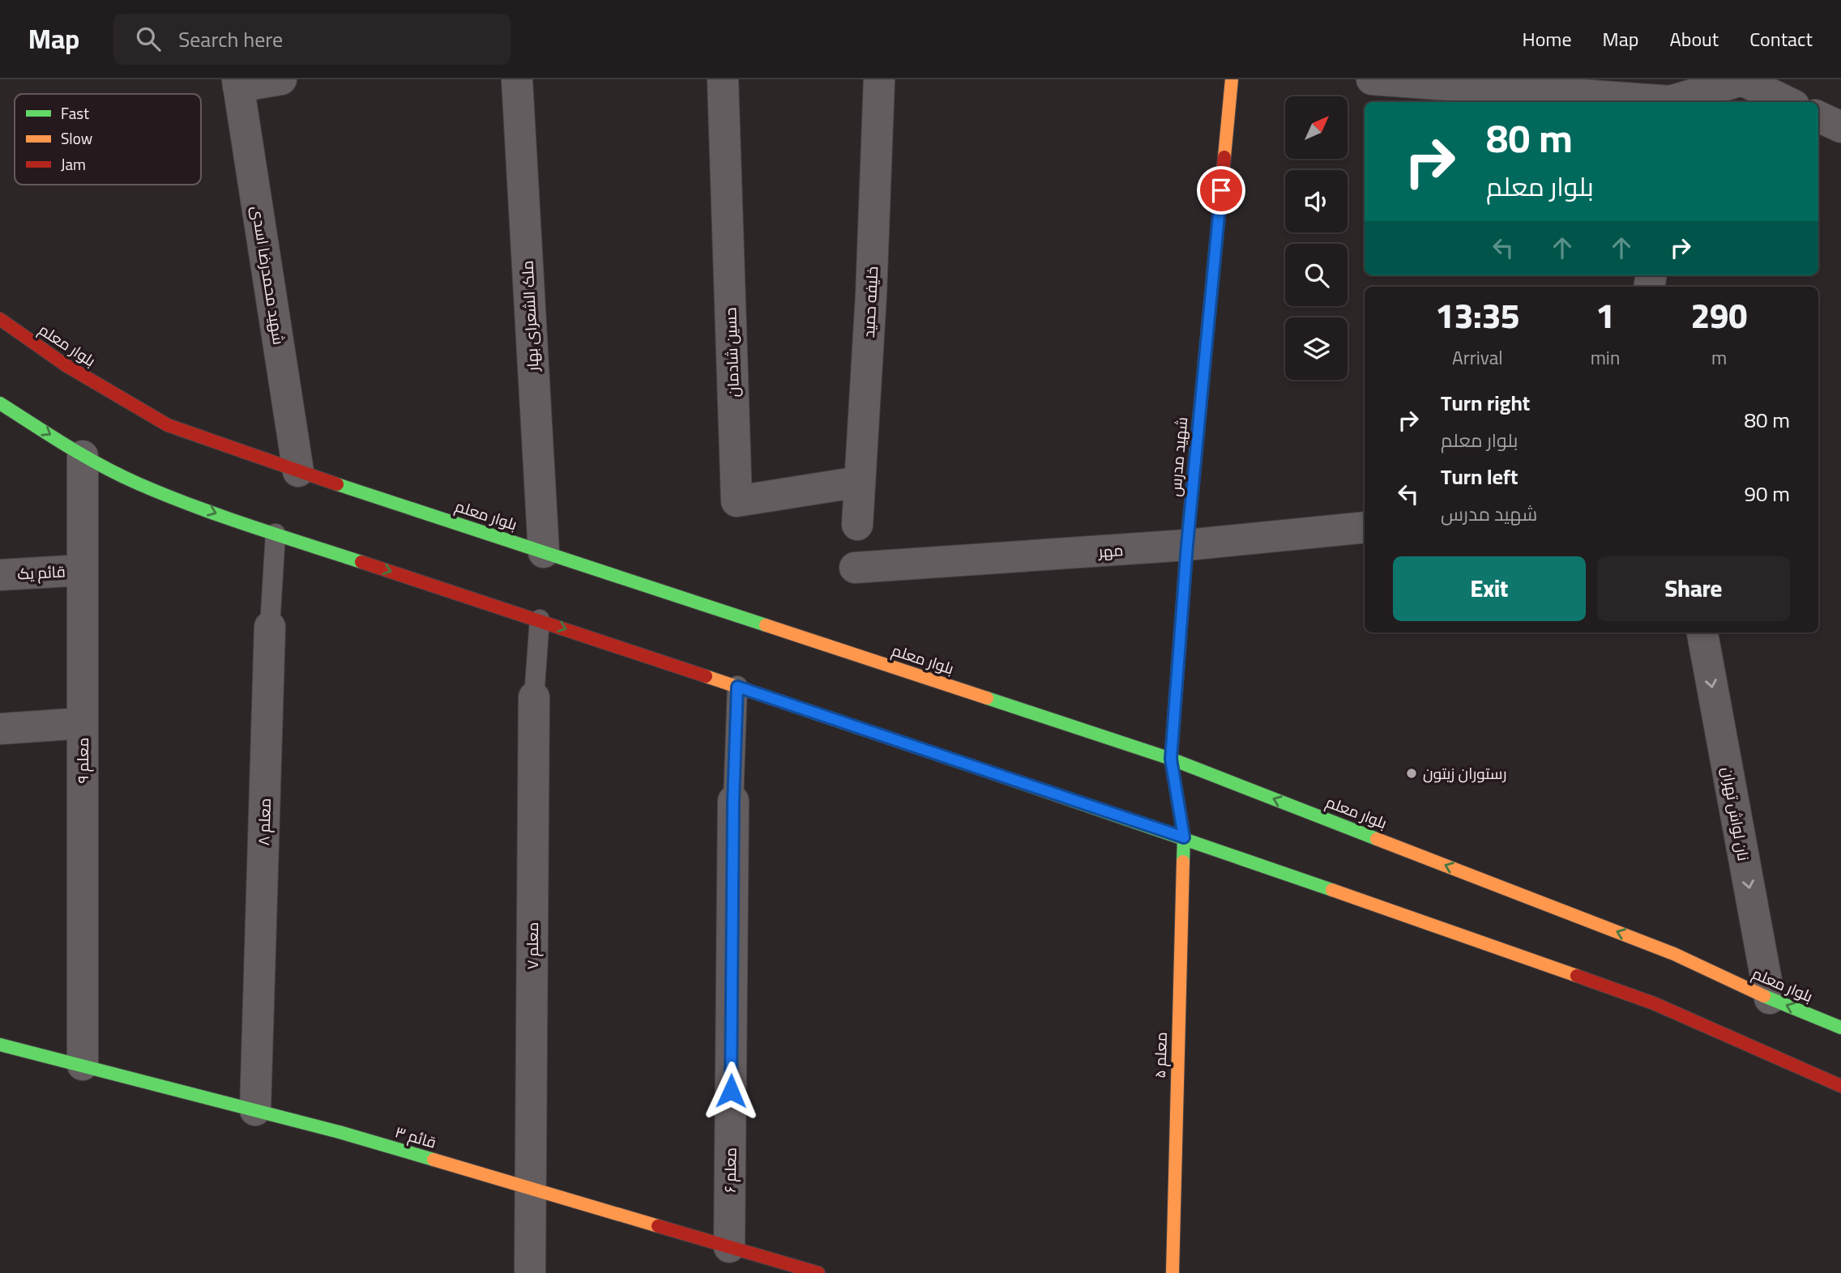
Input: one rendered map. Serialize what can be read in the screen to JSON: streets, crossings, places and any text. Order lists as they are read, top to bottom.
{
  "streets": {
    "main road": [
      "بلوار معلم",
      "شهید مدرس",
      "معلم ۵",
      "قائم ۳"
    ],
    "street": [
      "شهید محمدرضا اسدی",
      "خلیفه حمید",
      "ملک الشعرای بهار",
      "حسین شادمان",
      "مهر",
      "قائم یک",
      "معلم ۹",
      "نان لواش تهران",
      "معلم ۸",
      "معلم ۷",
      "معلم ۶"
    ]
  },
  "crossings": [
    ["شهید محمدرضا اسدی", "بلوار معلم"],
    ["خلیفه حمید", "حسین شادمان"],
    ["ملک الشعرای بهار", "بلوار معلم"],
    ["بلوار معلم", "شهید مدرس"],
    ["بلوار معلم", "نان لواش تهران"],
    ["شهید مدرس", "مهر"],
    ["شهید مدرس", "معلم ۵"],
    ["قائم یک", "معلم ۹"],
    ["معلم ۹", "قائم ۳"],
    ["معلم ۸", "قائم ۳"],
    ["معلم ۷", "قائم ۳"],
    ["قائم ۳", "معلم ۶"]
  ],
  "one_way": ["نان لواش تهران"],
  "places": ["رستوران زیتون"],
  "legend": ["Fast", "Slow", "Jam"],
  "north": "top right",
  "page": {
    "header": "Map",
    "search": "Search here",
    "nav": [
      "Home",
      "Map",
      "About",
      "Contact"
    ],
    "turn": ["80 m", "بلوار معلم"],
    "eta": [
      "13:35",
      "Arrival",
      "1",
      "min",
      "290",
      "m"
    ],
    "list": [
      {
        "name": "Turn right",
        "note": "بلوار معلم",
        "value": "80 m"
      },
      {
        "name": "Turn left",
        "note": "شهید مدرس",
        "value": "90 m"
      }
    ],
    "buttons": ["Exit", "Share"]
  }
}
